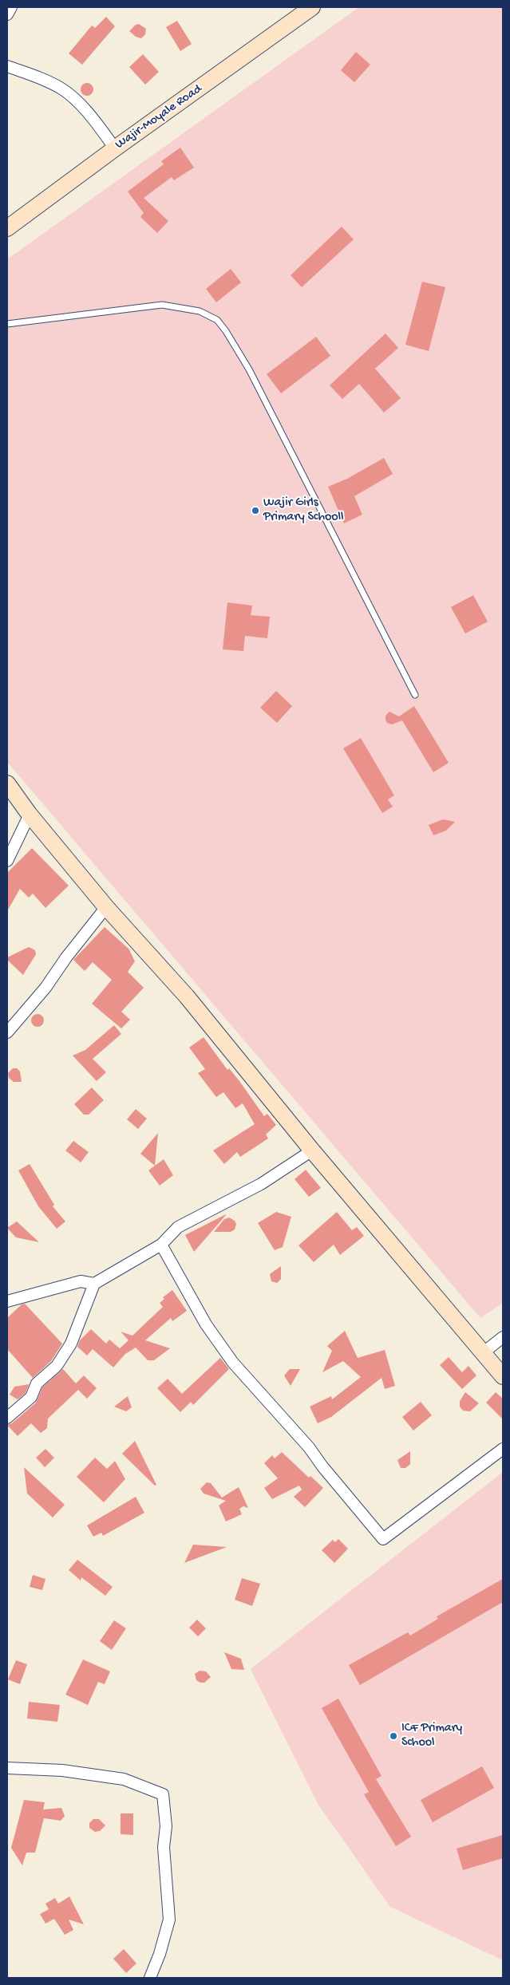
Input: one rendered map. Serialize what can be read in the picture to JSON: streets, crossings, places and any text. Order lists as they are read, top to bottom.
{
  "streets": {
    "street": ["Wajir-Moyale Road"]
  },
  "places": ["Wajir Girls Primary Schooll", "ICF Primary School"]
}
